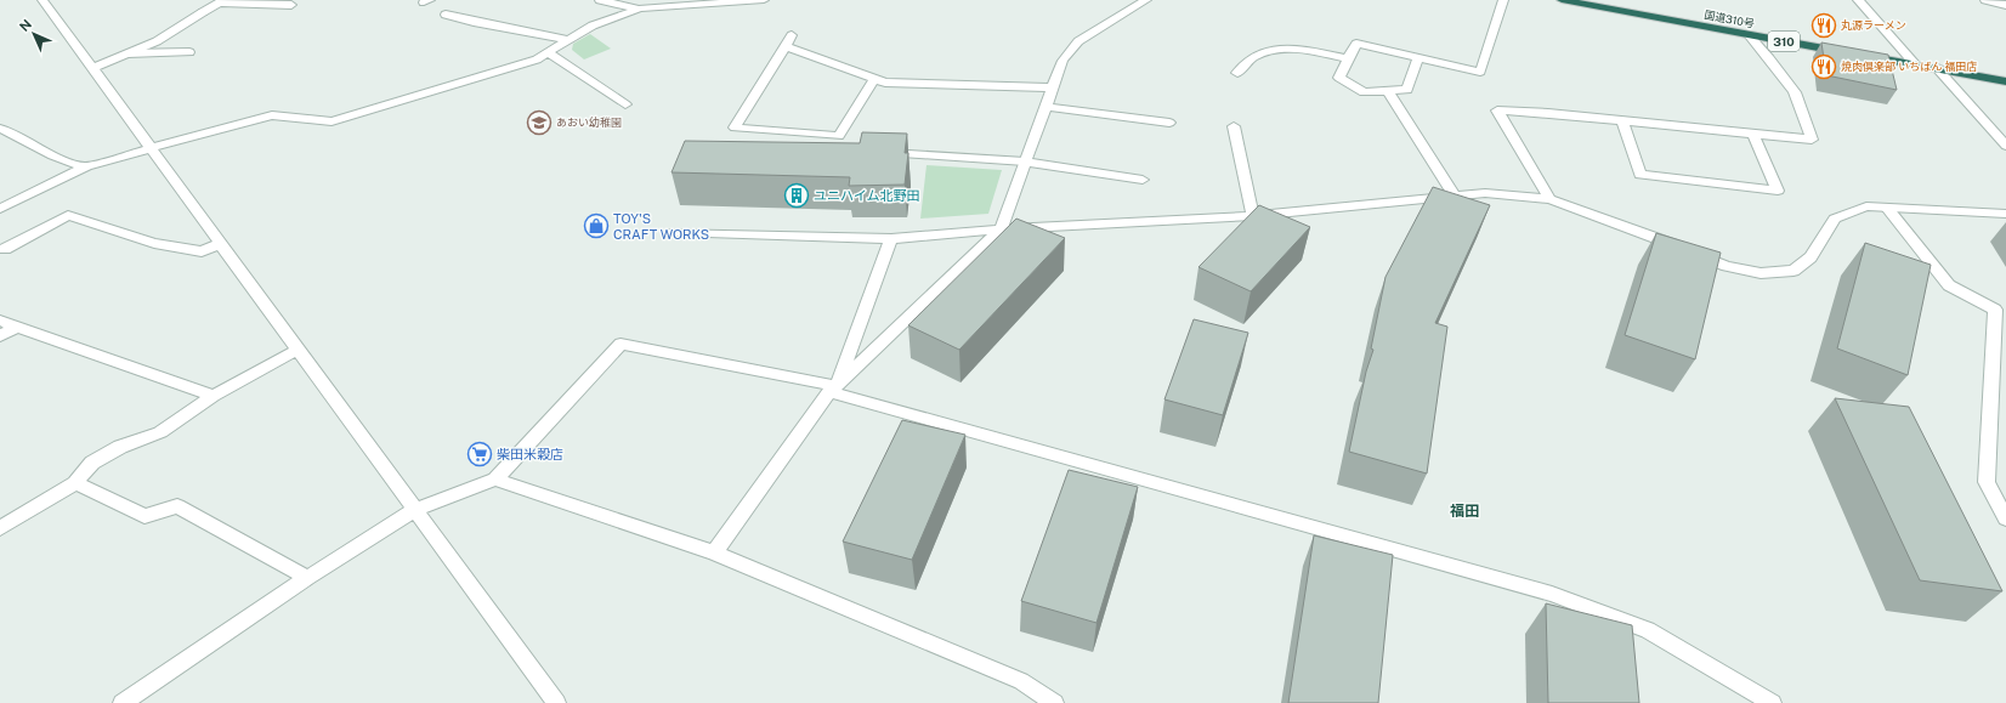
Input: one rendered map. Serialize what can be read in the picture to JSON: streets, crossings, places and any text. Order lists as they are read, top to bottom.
{
  "streets": {
    "highway": ["国道310号", "310"]
  },
  "districts": ["福田"],
  "places": {
    "restaurant": ["丸源ラーメン", "焼肉倶楽部 いちばん 福田店"],
    "school or university": ["あおい幼稚園"],
    "building": ["ユニハイム北野田"],
    "shop": ["TOY'S CRAFT WORKS"],
    "supermarket": ["柴田米穀店"]
  },
  "north": "top left"
}
